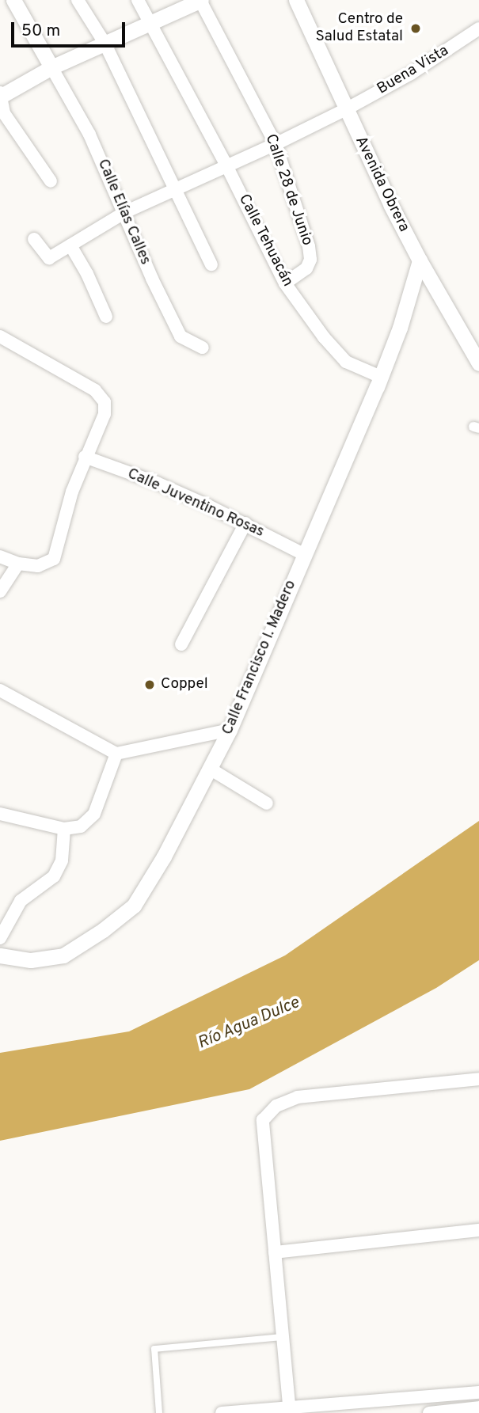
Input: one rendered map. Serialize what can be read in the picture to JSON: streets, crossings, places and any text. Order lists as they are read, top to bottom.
{
  "streets": {
    "street": [
      "Buena Vista",
      "Avenida Obrera",
      "Calle 28 de Junio",
      "Calle Elías Calles",
      "Calle Tehuacán",
      "Calle Juventino Rosas",
      "Calle Francisco I. Madero"
    ]
  },
  "crossings": [
    ["Buena Vista", "Avenida Obrera"],
    ["Buena Vista", "Calle 28 de Junio"],
    ["Buena Vista", "Calle Elías Calles"],
    ["Buena Vista", "Calle Tehuacán"],
    ["Avenida Obrera", "Calle Francisco I. Madero"],
    ["Calle 28 de Junio", "Calle Tehuacán"],
    ["Calle Tehuacán", "Calle Francisco I. Madero"],
    ["Calle Juventino Rosas", "Calle Francisco I. Madero"]
  ],
  "water": ["Río Agua Dulce"],
  "places": ["Centro de Salud Estatal", "Coppel"],
  "scale_bar": "50 m"
}
